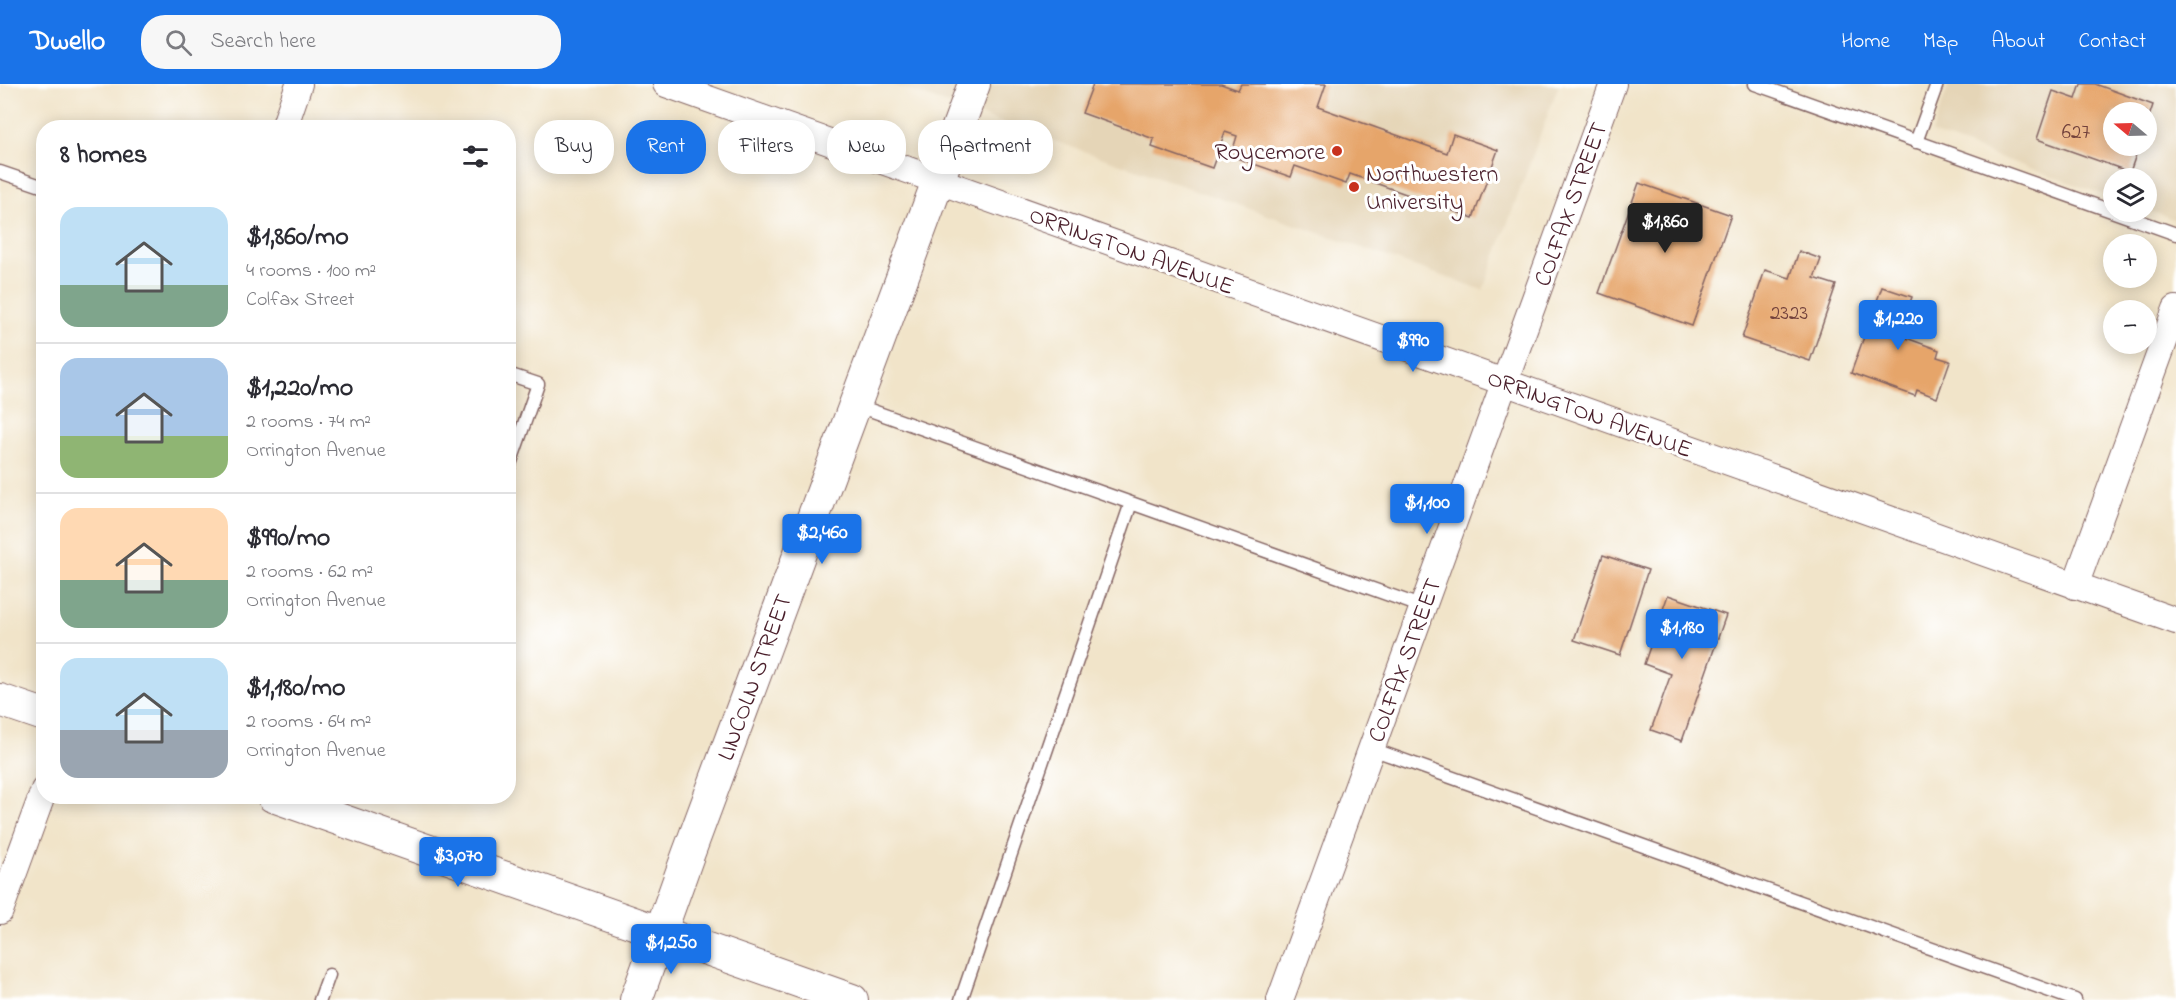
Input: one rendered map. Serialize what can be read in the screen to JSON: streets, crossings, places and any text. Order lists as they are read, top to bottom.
{
  "streets": {
    "street": ["COLFAX STREET", "ORRINGTON AVENUE", "LINCOLN STREET"]
  },
  "crossings": [
    ["COLFAX STREET", "ORRINGTON AVENUE"],
    ["ORRINGTON AVENUE", "LINCOLN STREET"]
  ],
  "places": ["Roycemore", "Northwestern University"],
  "house_numbers": ["627", "2323"],
  "north": "left",
  "page": {
    "header": "Dwello",
    "search": "Search here",
    "nav": [
      "Home",
      "Map",
      "About",
      "Contact"
    ],
    "map_buttons": ["+", "−"],
    "chip": [
      "Buy",
      "Rent",
      "Filters",
      "New",
      "Apartment"
    ],
    "heading": "8 homes",
    "list": [
      {
        "name": "$1,860/mo",
        "note": "4 rooms · 100 m² · Colfax Street"
      },
      {
        "name": "$1,220/mo",
        "note": "2 rooms · 74 m² · Orrington Avenue"
      },
      {
        "name": "$990/mo",
        "note": "2 rooms · 62 m² · Orrington Avenue"
      },
      {
        "name": "$1,180/mo",
        "note": "2 rooms · 64 m² · Orrington Avenue"
      }
    ],
    "price": [
      "$1,860",
      "$1,220",
      "$990",
      "$1,100",
      "$2,460",
      "$1,180",
      "$3,070",
      "$1,250"
    ]
  }
}
